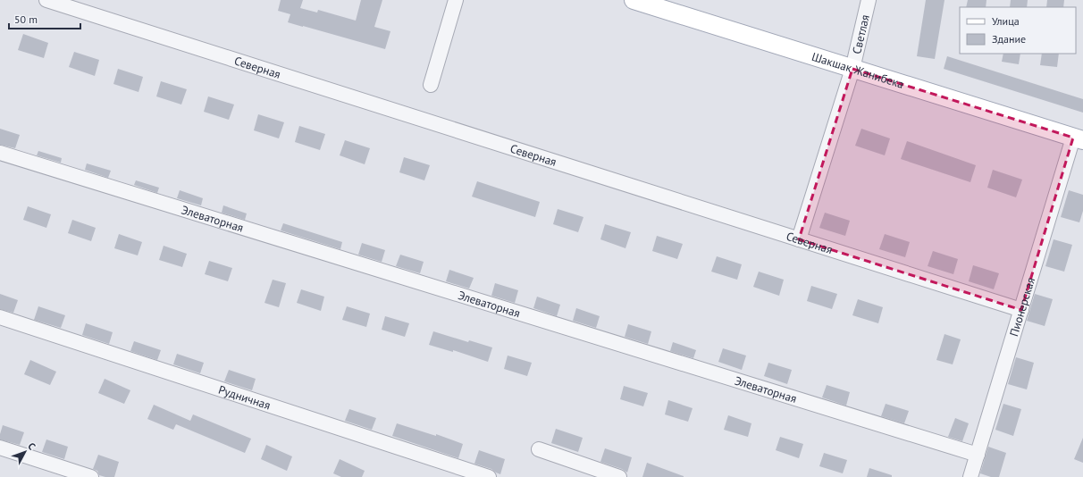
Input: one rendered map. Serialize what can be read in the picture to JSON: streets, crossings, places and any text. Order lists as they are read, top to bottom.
{
  "streets": {
    "main road": ["Шакшак Жанибека"],
    "street": [
      "Светлая",
      "Северная",
      "Элеваторная",
      "Пионерская",
      "Рудничная"
    ]
  },
  "crossings": [
    ["Светлая", "Северная"],
    ["Светлая", "Шакшак Жанибека"],
    ["Северная", "Пионерская"],
    ["Шакшак Жанибека", "Пионерская"],
    ["Элеваторная", "Пионерская"]
  ],
  "legend": ["Улица", "Здание"],
  "scale_bar": "50 m",
  "north": "top right"
}
